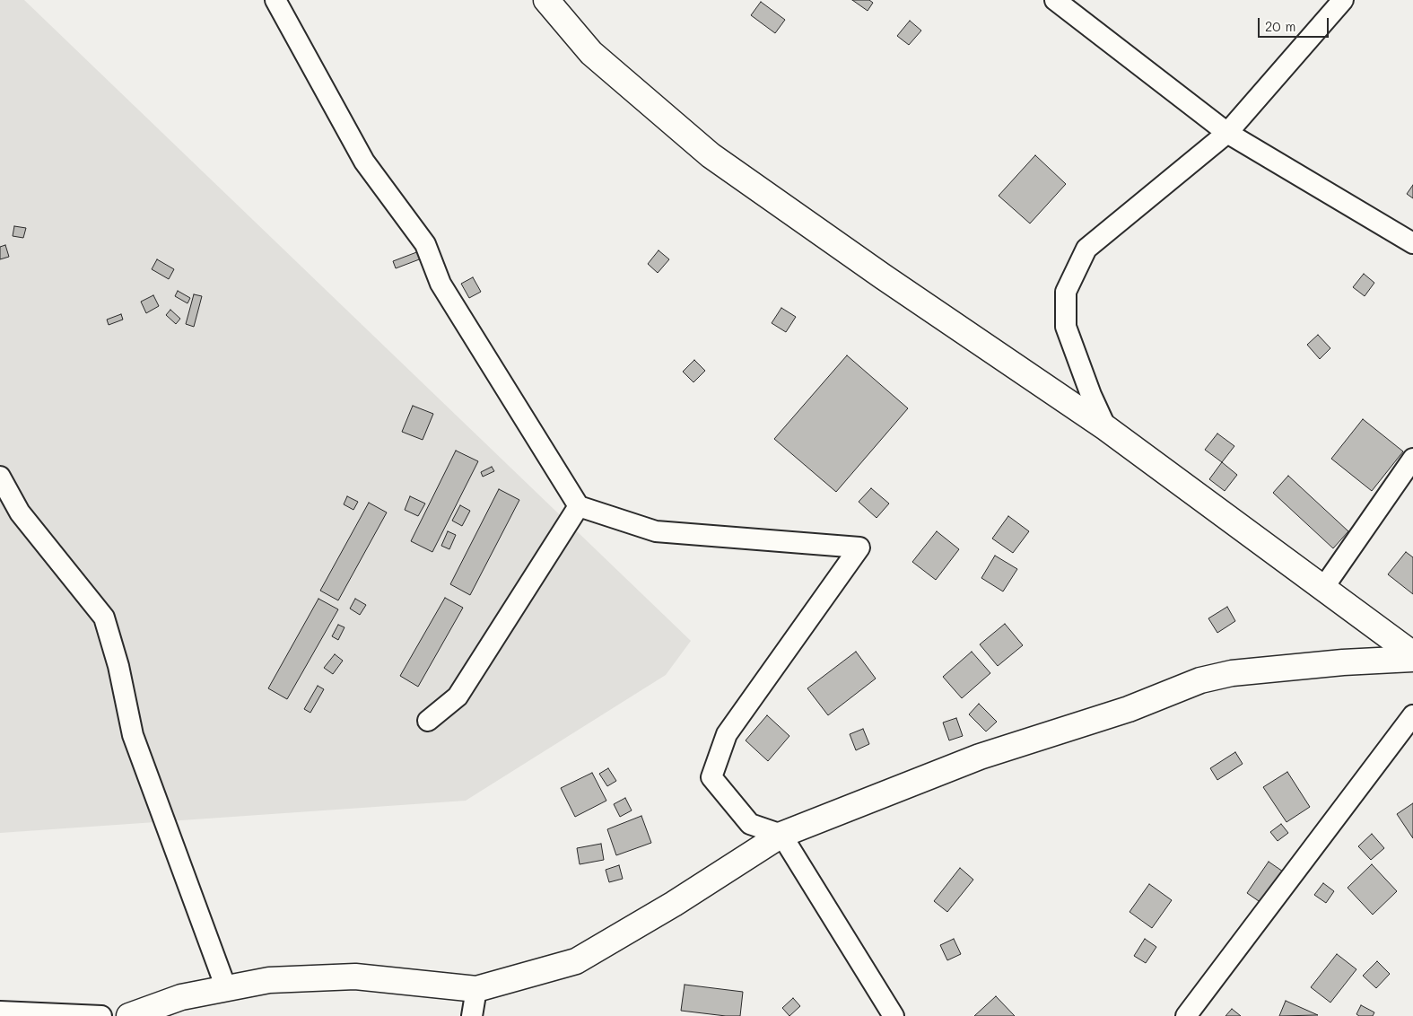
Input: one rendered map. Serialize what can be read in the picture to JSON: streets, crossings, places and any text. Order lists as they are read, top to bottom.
{
  "scale_bar": "20 m"
}
